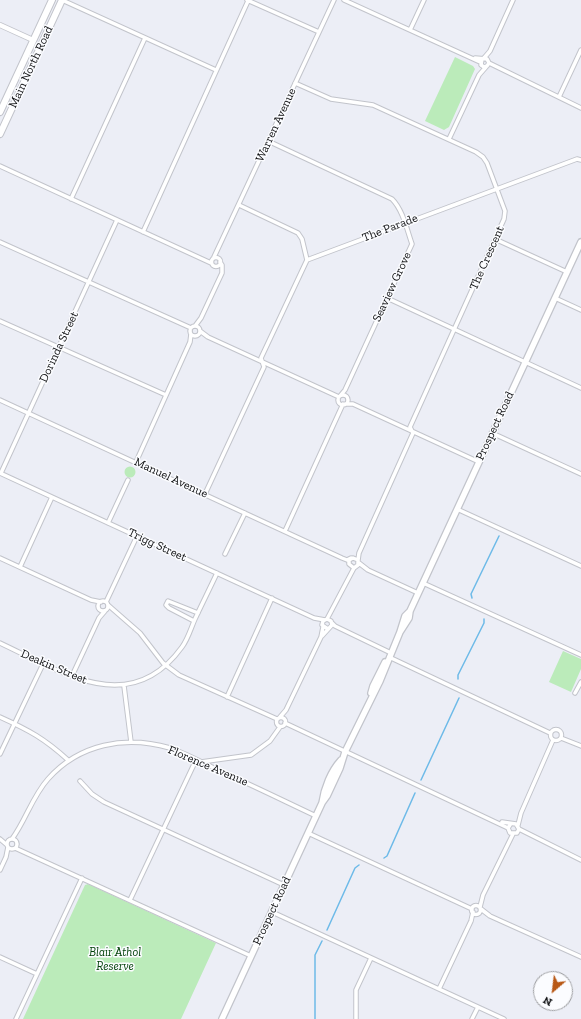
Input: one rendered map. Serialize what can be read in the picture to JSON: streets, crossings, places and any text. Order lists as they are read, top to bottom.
{
  "streets": {
    "highway": ["Main North Road"],
    "main road": ["Prospect Road"],
    "street": [
      "Warren Avenue",
      "The Parade",
      "The Crescent",
      "Seaview Grove",
      "Dorinda Street",
      "Manuel Avenue",
      "Trigg Street",
      "Deakin Street",
      "Florence Avenue"
    ]
  },
  "crossings": [
    ["Warren Avenue", "The Crescent"],
    ["Warren Avenue", "Seaview Grove"],
    ["The Parade", "The Crescent"],
    ["The Parade", "Seaview Grove"],
    ["Dorinda Street", "Manuel Avenue"],
    ["Dorinda Street", "Trigg Street"],
    ["Prospect Road", "Trigg Street"],
    ["Prospect Road", "Florence Avenue"],
    ["Trigg Street", "Deakin Street"]
  ],
  "parks": ["Blair Athol Reserve"],
  "north": "bottom left"
}
